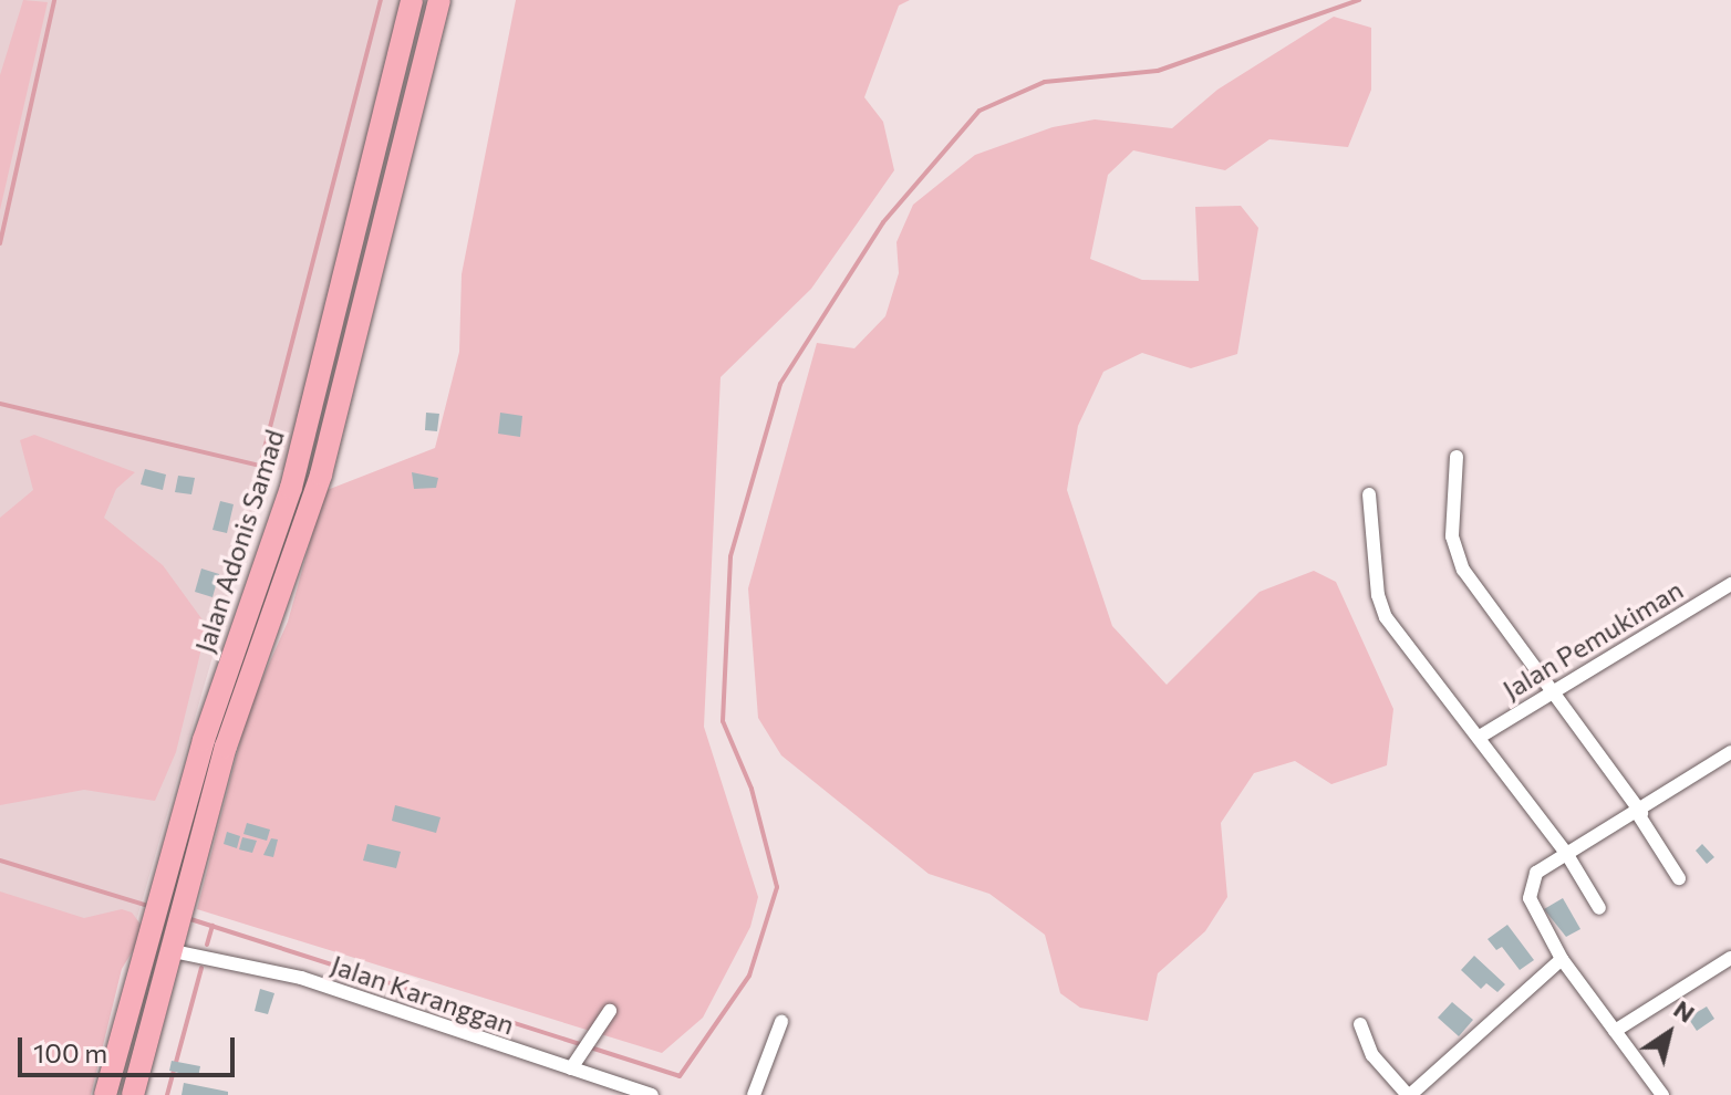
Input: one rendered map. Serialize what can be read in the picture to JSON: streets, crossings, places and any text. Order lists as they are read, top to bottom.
{
  "streets": {
    "highway": ["Jalan Adonis Samad"],
    "street": ["Jalan Pemukiman", "Jalan Karanggan"]
  },
  "crossings": [
    ["Jalan Adonis Samad", "Jalan Karanggan"]
  ],
  "scale_bar": "100 m",
  "north": "top right"
}
